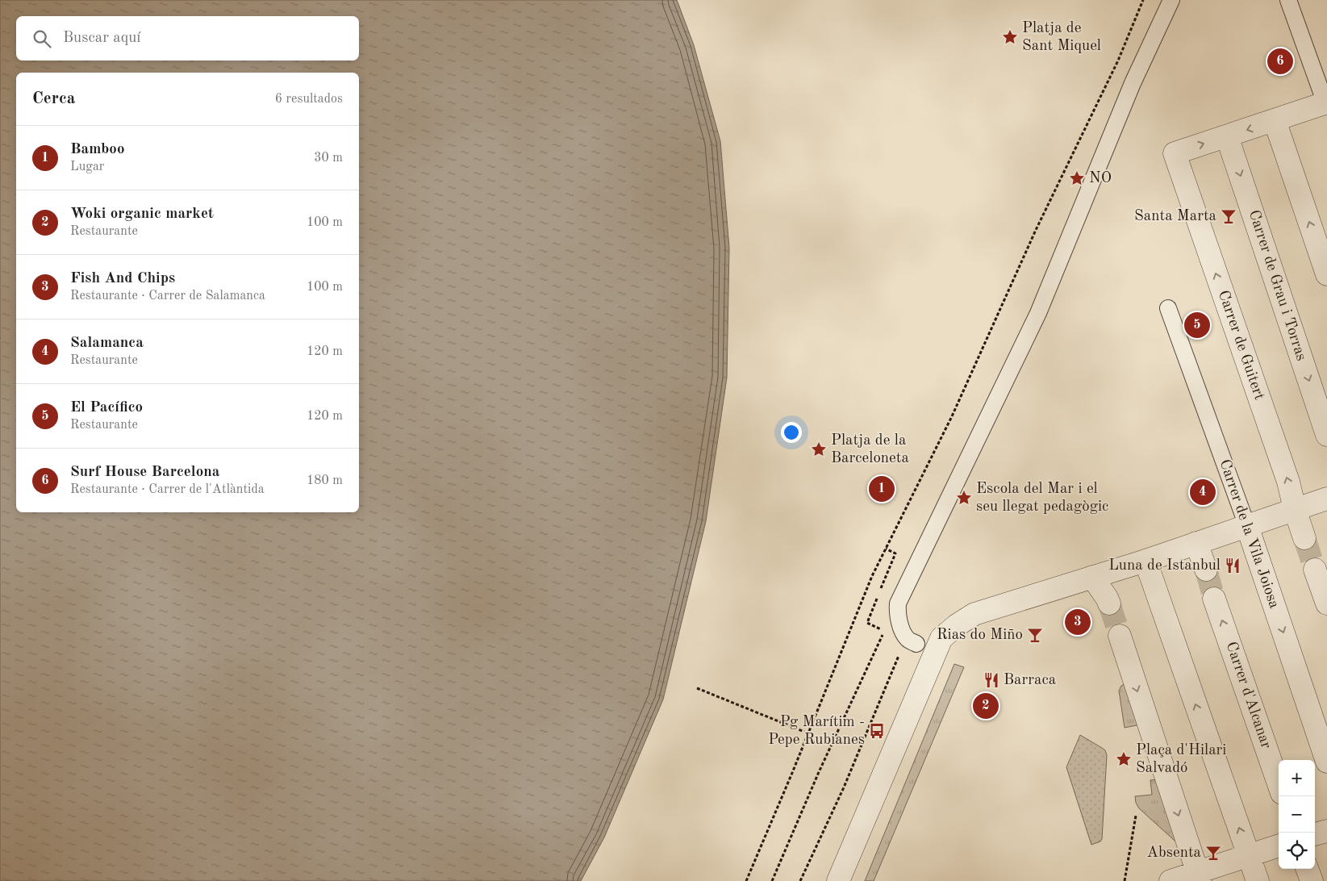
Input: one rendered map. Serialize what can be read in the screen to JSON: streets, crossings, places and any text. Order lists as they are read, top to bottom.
{
  "streets": {
    "street": [
      "Carrer de Grau i Torras",
      "Carrer de Guitert",
      "Carrer de la Vila Joiosa",
      "Carrer d'Alcanar"
    ]
  },
  "crossings": [
    ["Carrer de Grau i Torras", "Carrer de Guitert"]
  ],
  "one_way": ["Carrer de Guitert"],
  "places": {
    "place": [
      "Platja de Sant Miquel",
      "NO",
      "Platja de la Barceloneta",
      "Escola del Mar i el seu llegat pedagògic",
      "Plaça d'Hilari Salvadó"
    ],
    "bar": ["Santa Marta", "Rias do Miño", "Absenta"],
    "restaurant": ["Luna de Istanbul", "Barraca"],
    "bus stop": ["Pg Marítim - Pepe Rubianes"]
  },
  "page": {
    "search": "Buscar aquí",
    "pins": [
      "6",
      "5",
      "1",
      "4",
      "3",
      "2"
    ],
    "heading": ["Cerca", "6 resultados"],
    "list": [
      {
        "mark": "1",
        "name": "Bamboo",
        "note": "Lugar",
        "value": "30 m"
      },
      {
        "mark": "2",
        "name": "Woki organic market",
        "note": "Restaurante",
        "value": "100 m"
      },
      {
        "mark": "3",
        "name": "Fish And Chips",
        "note": "Restaurante · Carrer de Salamanca",
        "value": "100 m"
      },
      {
        "mark": "4",
        "name": "Salamanca",
        "note": "Restaurante",
        "value": "120 m"
      },
      {
        "mark": "5",
        "name": "El Pacífico",
        "note": "Restaurante",
        "value": "120 m"
      },
      {
        "mark": "6",
        "name": "Surf House Barcelona",
        "note": "Restaurante · Carrer de l'Atlàntida",
        "value": "180 m"
      }
    ],
    "map_buttons": ["+", "−"]
  }
}
